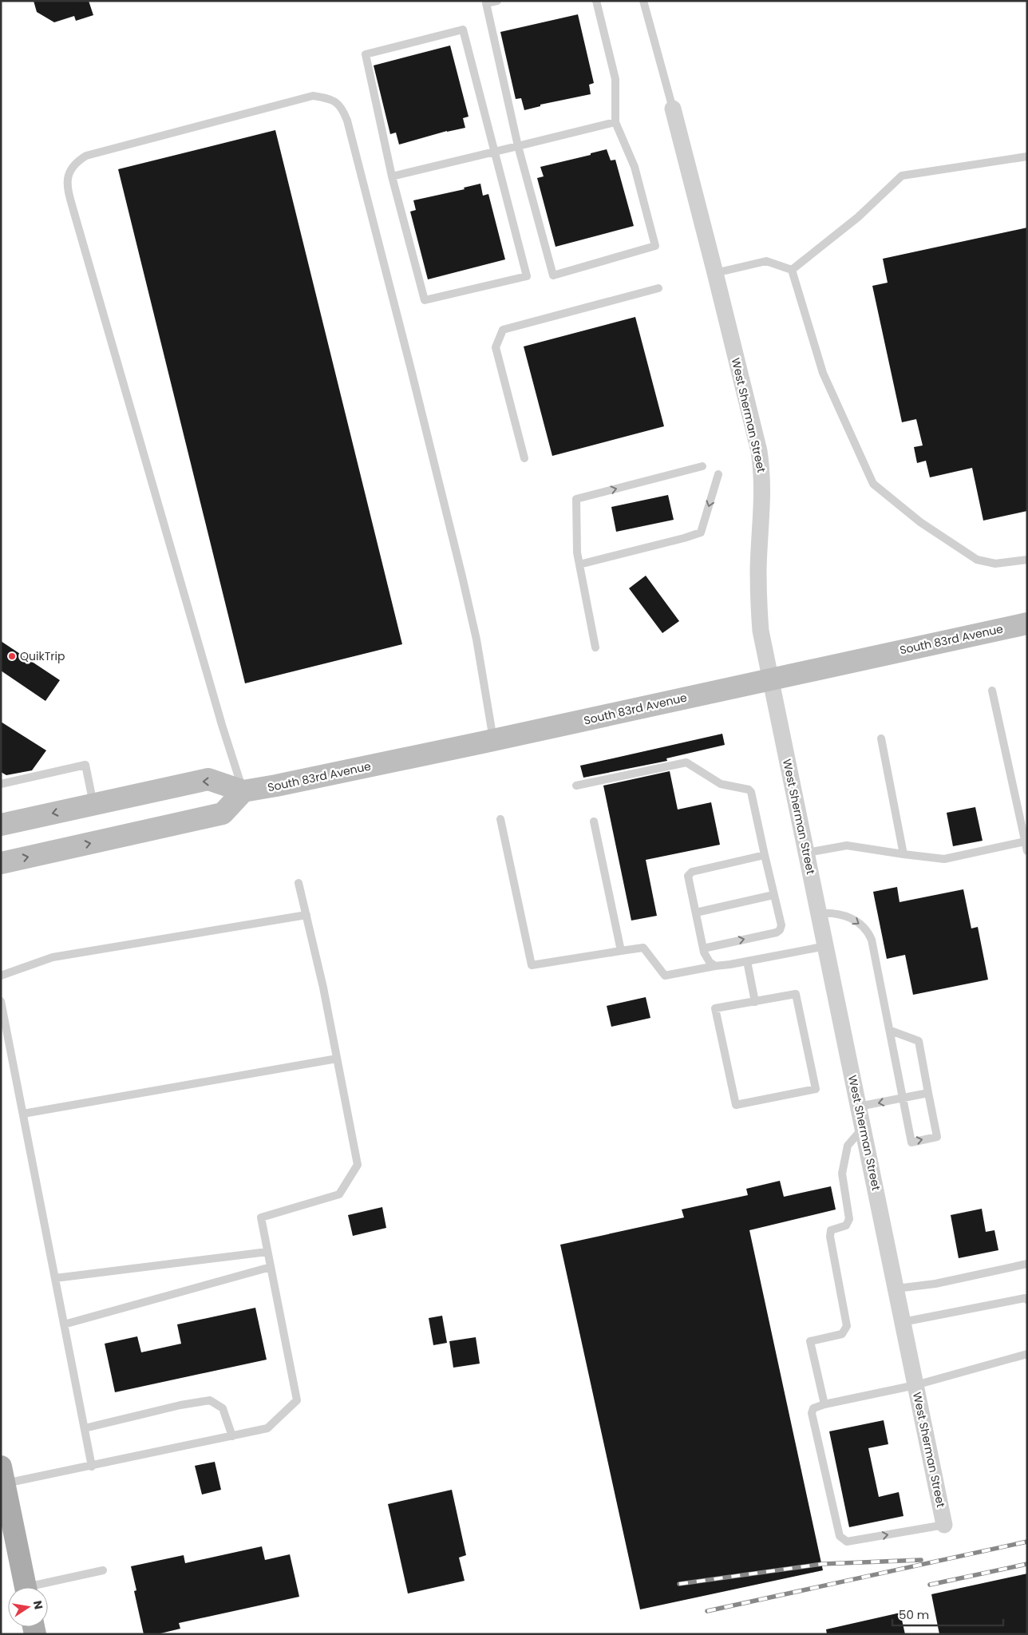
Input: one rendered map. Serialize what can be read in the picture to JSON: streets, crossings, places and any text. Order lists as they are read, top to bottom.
{
  "streets": {
    "main road": ["South 83rd Avenue"],
    "street": ["West Sherman Street"]
  },
  "crossings": [
    ["West Sherman Street", "South 83rd Avenue"]
  ],
  "places": ["QuikTrip"],
  "scale_bar": "50 m",
  "north": "right"
}
